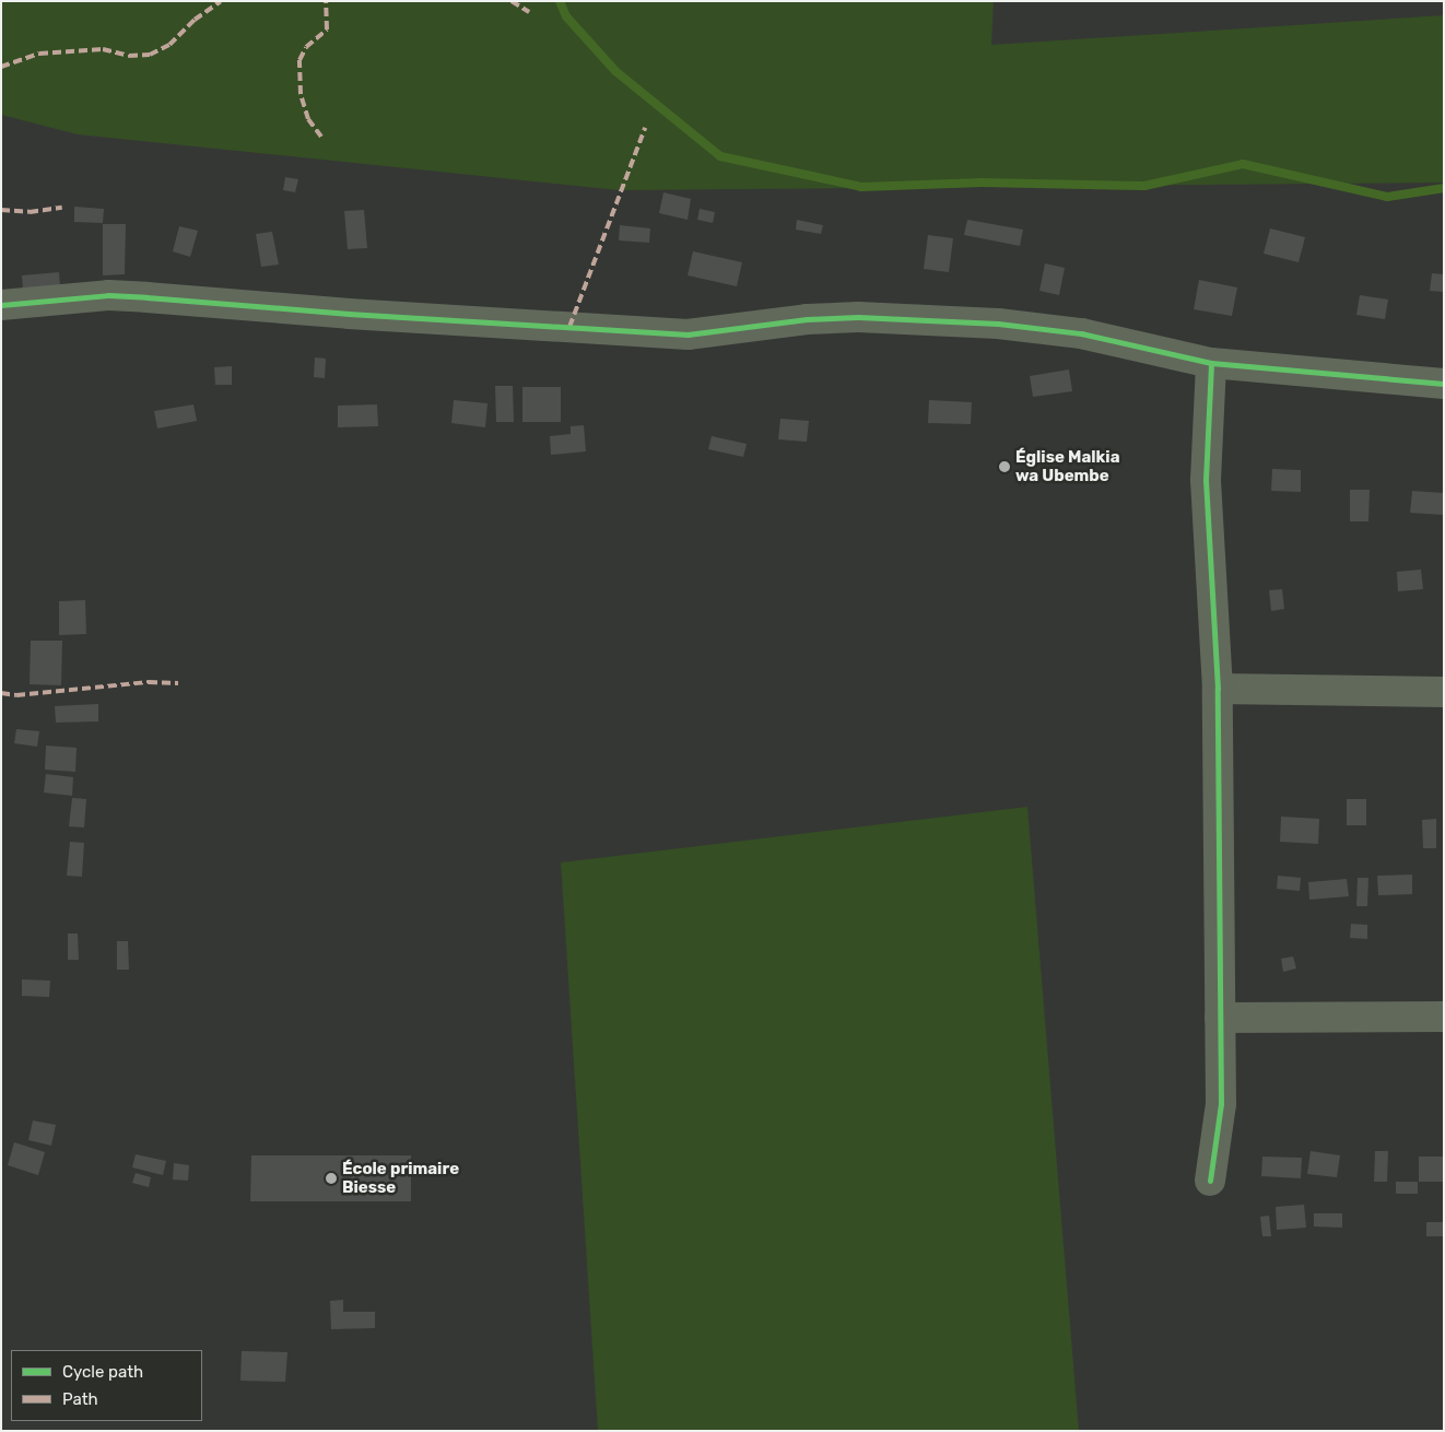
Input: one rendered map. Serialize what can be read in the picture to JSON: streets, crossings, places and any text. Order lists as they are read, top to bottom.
{
  "places": ["Église Malkia wa Ubembe", "École primaire Biesse"],
  "legend": ["Cycle path", "Path"]
}
